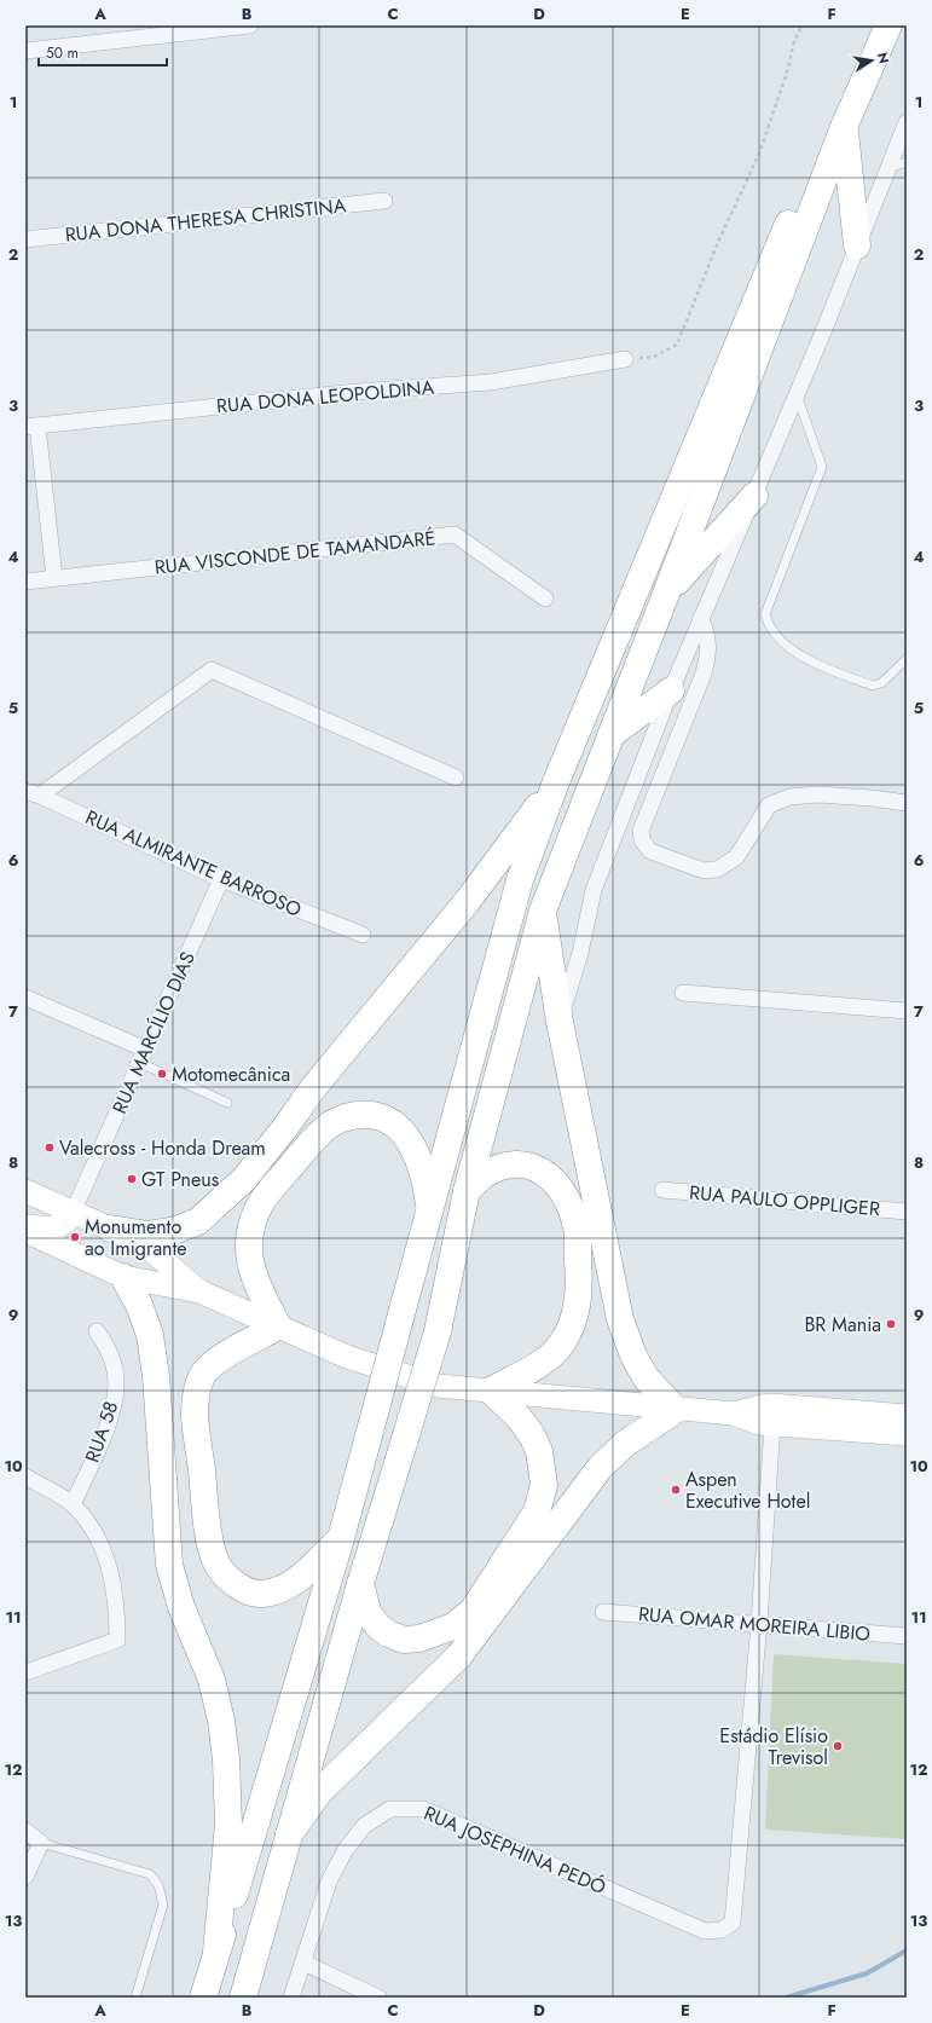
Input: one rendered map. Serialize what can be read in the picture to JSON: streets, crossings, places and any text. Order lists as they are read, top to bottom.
{
  "streets": {
    "street": [
      "RUA DONA THERESA CHRISTINA",
      "RUA DONA LEOPOLDINA",
      "RUA VISCONDE DE TAMANDARÉ",
      "RUA ALMIRANTE BARROSO",
      "RUA MARCÍLIO DIAS",
      "RUA PAULO OPPLIGER",
      "RUA 58",
      "RUA OMAR MOREIRA LIBIO",
      "RUA JOSEPHINA PEDÓ"
    ]
  },
  "crossings": [
    ["RUA ALMIRANTE BARROSO", "RUA MARCÍLIO DIAS"],
    ["RUA OMAR MOREIRA LIBIO", "RUA JOSEPHINA PEDÓ"]
  ],
  "places": [
    "Motomecânica",
    "Valecross - Honda Dream",
    "GT Pneus",
    "Monumento ao Imigrante",
    "BR Mania",
    "Aspen Executive Hotel",
    "Estádio Elísio Trevisol"
  ],
  "scale_bar": "50 m",
  "north": "right",
  "grid": {
    "columns": [
      "A",
      "B",
      "C",
      "D",
      "E",
      "F"
    ],
    "rows": [
      "1",
      "2",
      "3",
      "4",
      "5",
      "6",
      "7",
      "8",
      "9",
      "10",
      "11",
      "12",
      "13"
    ]
  }
}
